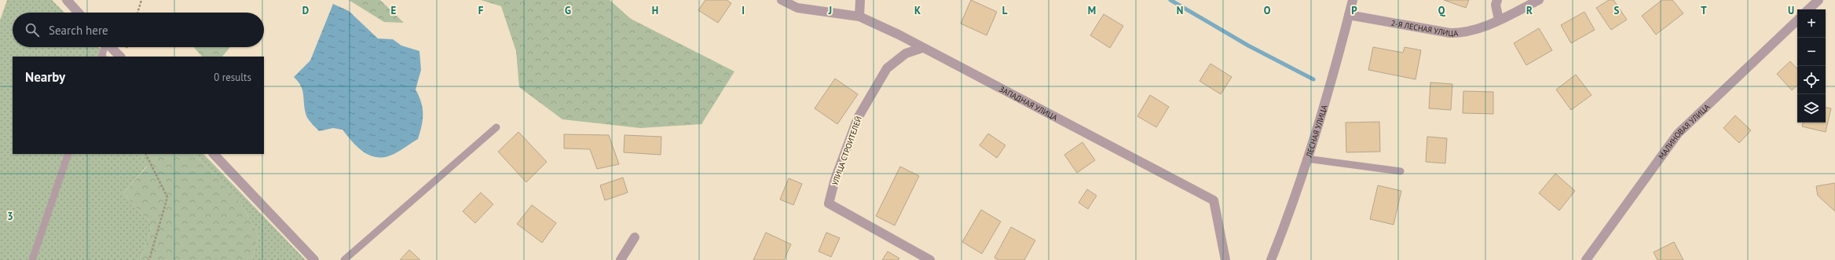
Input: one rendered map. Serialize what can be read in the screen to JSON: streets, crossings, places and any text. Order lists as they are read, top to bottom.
{
  "streets": {
    "street": [
      "2-Я ЛЕСНАЯ УЛИЦА",
      "ЗАПАДНАЯ УЛИЦА",
      "ЛЕСНАЯ УЛИЦА",
      "МАЛИНОВАЯ УЛИЦА",
      "УЛИЦА СТРОИТЕЛЕЙ"
    ]
  },
  "crossings": [
    ["2-Я ЛЕСНАЯ УЛИЦА", "ЛЕСНАЯ УЛИЦА"],
    ["ЗАПАДНАЯ УЛИЦА", "УЛИЦА СТРОИТЕЛЕЙ"]
  ],
  "page": {
    "map_buttons": ["+", "−"],
    "search": "Search here",
    "heading": ["Nearby", "0 results"]
  },
  "grid": {
    "columns": [
      "D",
      "E",
      "F",
      "G",
      "H",
      "I",
      "J",
      "K",
      "L",
      "M",
      "N",
      "O",
      "P",
      "Q",
      "R",
      "S",
      "T",
      "U"
    ],
    "rows": ["3"]
  }
}
